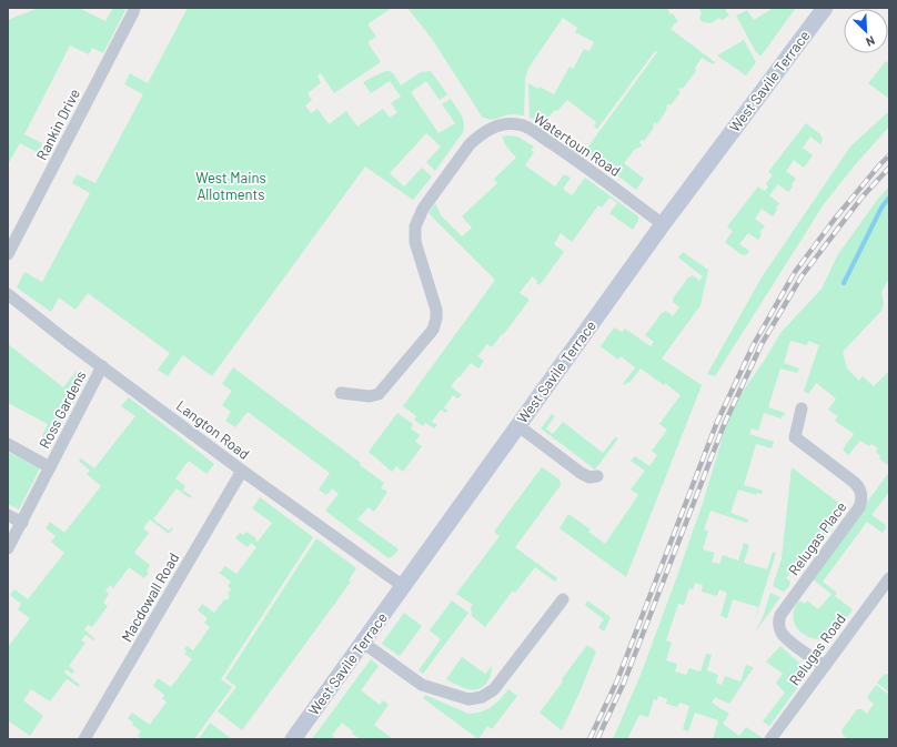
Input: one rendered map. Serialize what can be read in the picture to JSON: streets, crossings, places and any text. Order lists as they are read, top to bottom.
{
  "streets": {
    "street": [
      "West Savile Terrace",
      "Rankin Drive",
      "Watertoun Road",
      "Ross Gardens",
      "Langton Road",
      "Relugas Place",
      "Macdowall Road",
      "Relugas Road"
    ]
  },
  "crossings": [
    ["West Savile Terrace", "Watertoun Road"],
    ["West Savile Terrace", "Langton Road"],
    ["Ross Gardens", "Langton Road"],
    ["Langton Road", "Macdowall Road"],
    ["Relugas Place", "Relugas Road"]
  ],
  "parks": ["West Mains Allotments"],
  "north": "bottom right"
}
